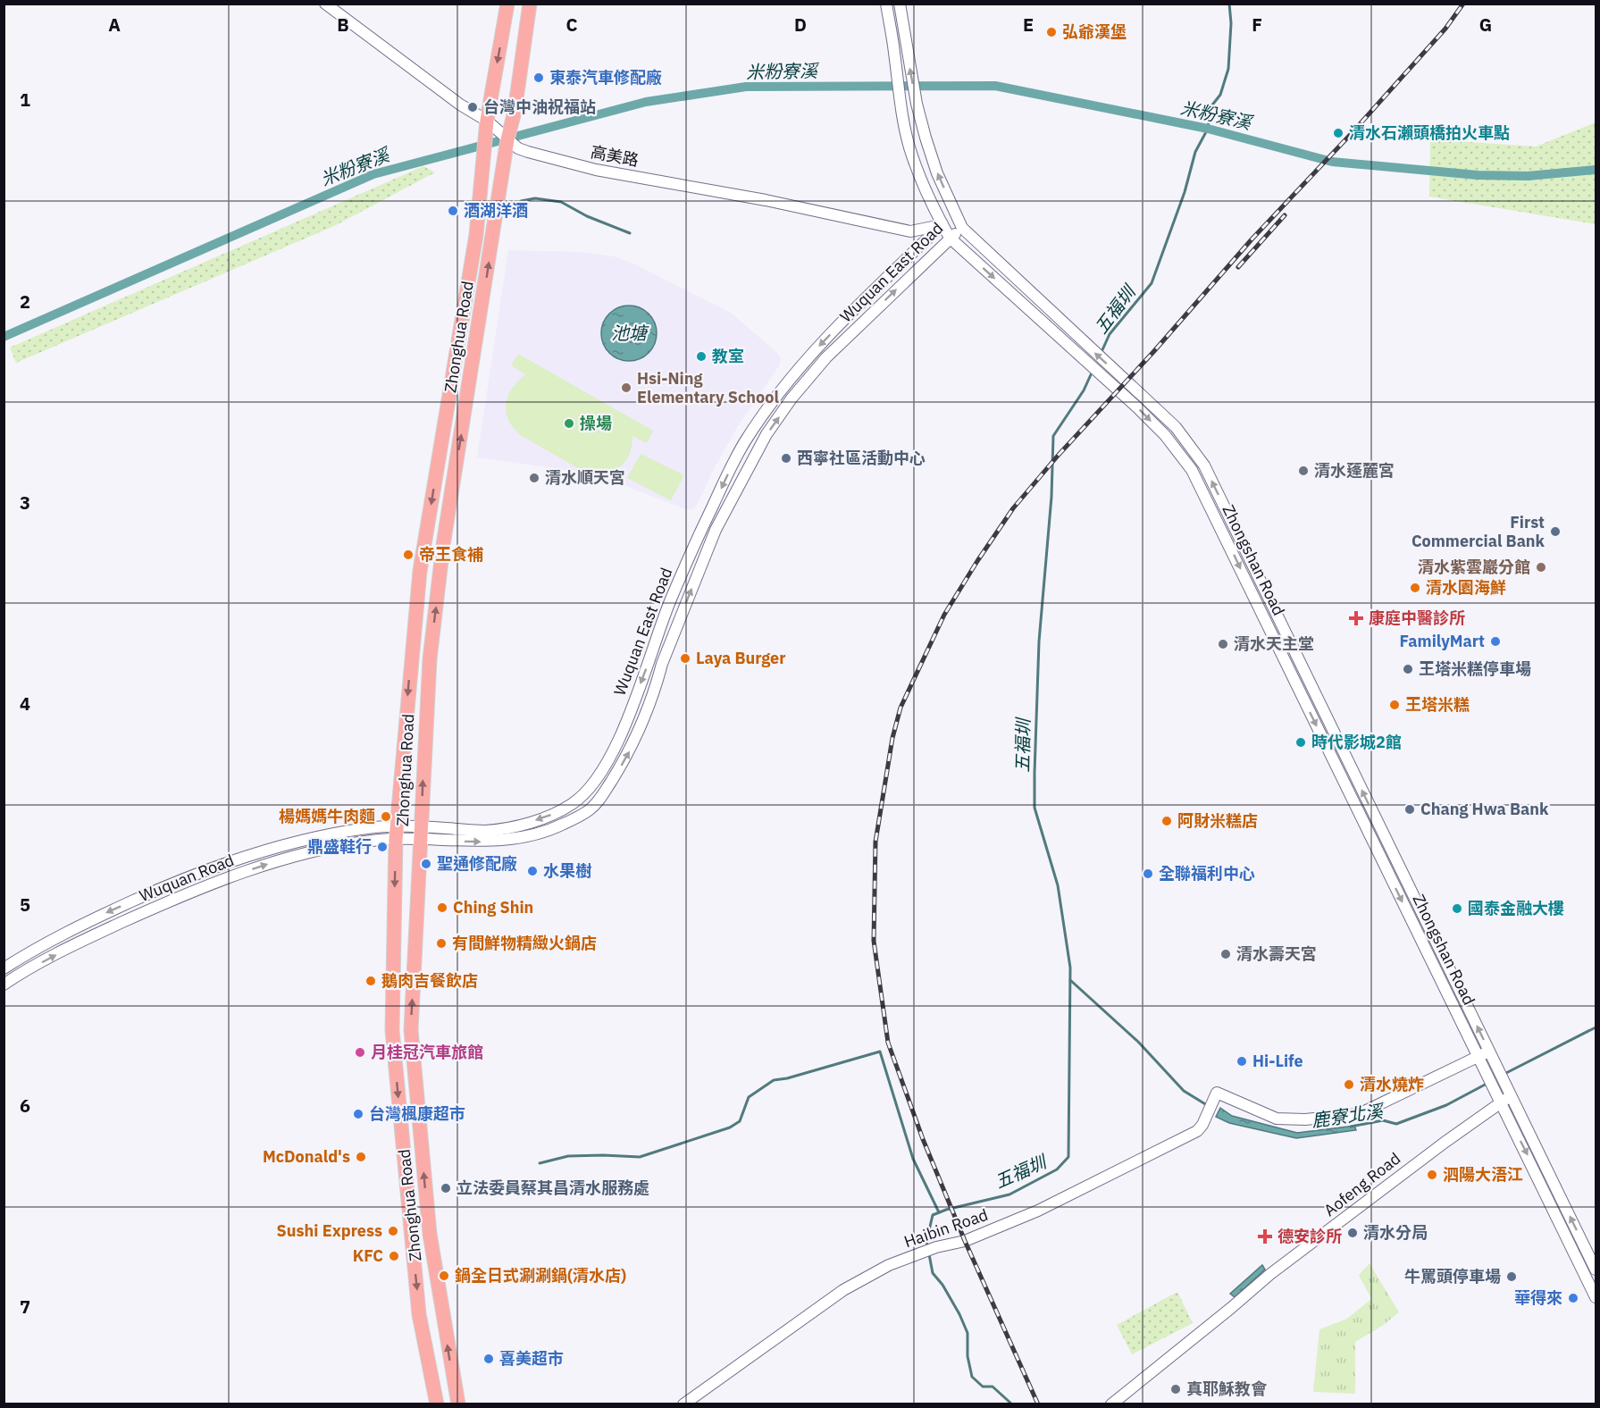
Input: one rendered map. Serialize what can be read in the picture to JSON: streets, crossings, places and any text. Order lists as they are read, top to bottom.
{
  "streets": {
    "main road": ["Zhonghua Road"],
    "street": [
      "高美路",
      "Wuquan East Road",
      "Zhongshan Road",
      "Wuquan Road",
      "Aofeng Road",
      "Haibin Road"
    ]
  },
  "crossings": [
    ["高美路", "Wuquan East Road"],
    ["高美路", "Zhonghua Road"],
    ["高美路", "Zhongshan Road"],
    ["Wuquan East Road", "Zhonghua Road"],
    ["Wuquan East Road", "Zhongshan Road"],
    ["Wuquan East Road", "Wuquan Road"],
    ["Zhonghua Road", "Wuquan Road"],
    ["Zhongshan Road", "Aofeng Road"],
    ["Zhongshan Road", "Haibin Road"]
  ],
  "water": [
    "米粉寮溪",
    "五福圳",
    "池塘",
    "鹿寮北溪"
  ],
  "places": {
    "other": [
      "弘爺漢堡",
      "東泰汽車修配廠",
      "台灣中油祝福站",
      "清水石瀨頭橋拍火車點",
      "酒湖洋酒",
      "教室",
      "Hsi-Ning Elementary School",
      "操場",
      "西寧社區活動中心",
      "清水蓬麓宮",
      "清水順天宮",
      "First Commercial Bank",
      "帝王食補",
      "清水紫雲巖分館",
      "清水園海鮮",
      "FamilyMart",
      "清水天主堂",
      "Laya Burger",
      "王塔米糕停車場",
      "王塔米糕",
      "時代影城2館",
      "Chang Hwa Bank",
      "楊媽媽牛肉麵",
      "阿財米糕店",
      "鼎盛鞋行",
      "聖通修配廠",
      "水果樹",
      "全聯福利中心",
      "Ching Shin",
      "國泰金融大樓",
      "有間鮮物精緻火鍋店",
      "清水壽天宮",
      "鵝肉吉餐飲店",
      "月桂冠汽車旅館",
      "Hi-Life",
      "清水燒炸",
      "台灣楓康超市",
      "McDonald's",
      "泗陽大浯江",
      "立法委員蔡其昌清水服務處",
      "Sushi Express",
      "清水分局",
      "KFC",
      "鍋全日式涮涮鍋(清水店)",
      "牛罵頭停車場",
      "華得來",
      "喜美超市",
      "真耶穌教會"
    ],
    "health": ["康庭中醫診所", "德安診所"]
  },
  "grid": {
    "columns": [
      "A",
      "B",
      "C",
      "D",
      "E",
      "F",
      "G"
    ],
    "rows": [
      "1",
      "2",
      "3",
      "4",
      "5",
      "6",
      "7"
    ]
  }
}
